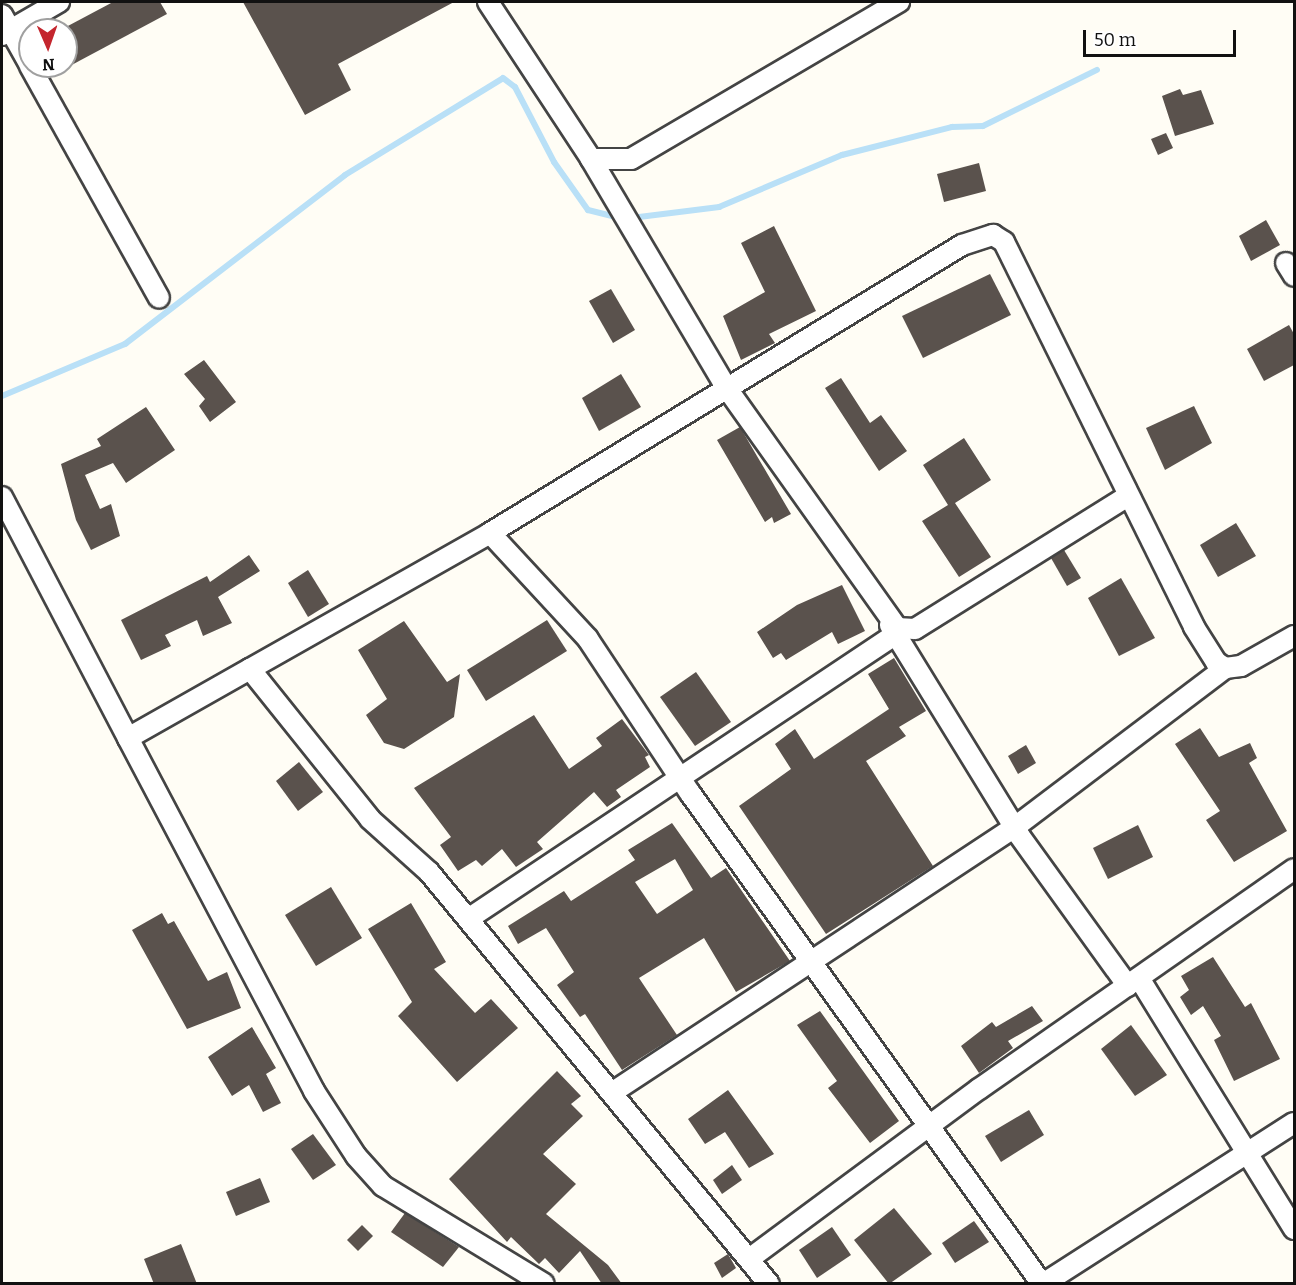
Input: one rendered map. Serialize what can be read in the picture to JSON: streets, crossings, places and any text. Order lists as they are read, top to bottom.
{
  "scale_bar": "50 m",
  "north": "bottom"
}
